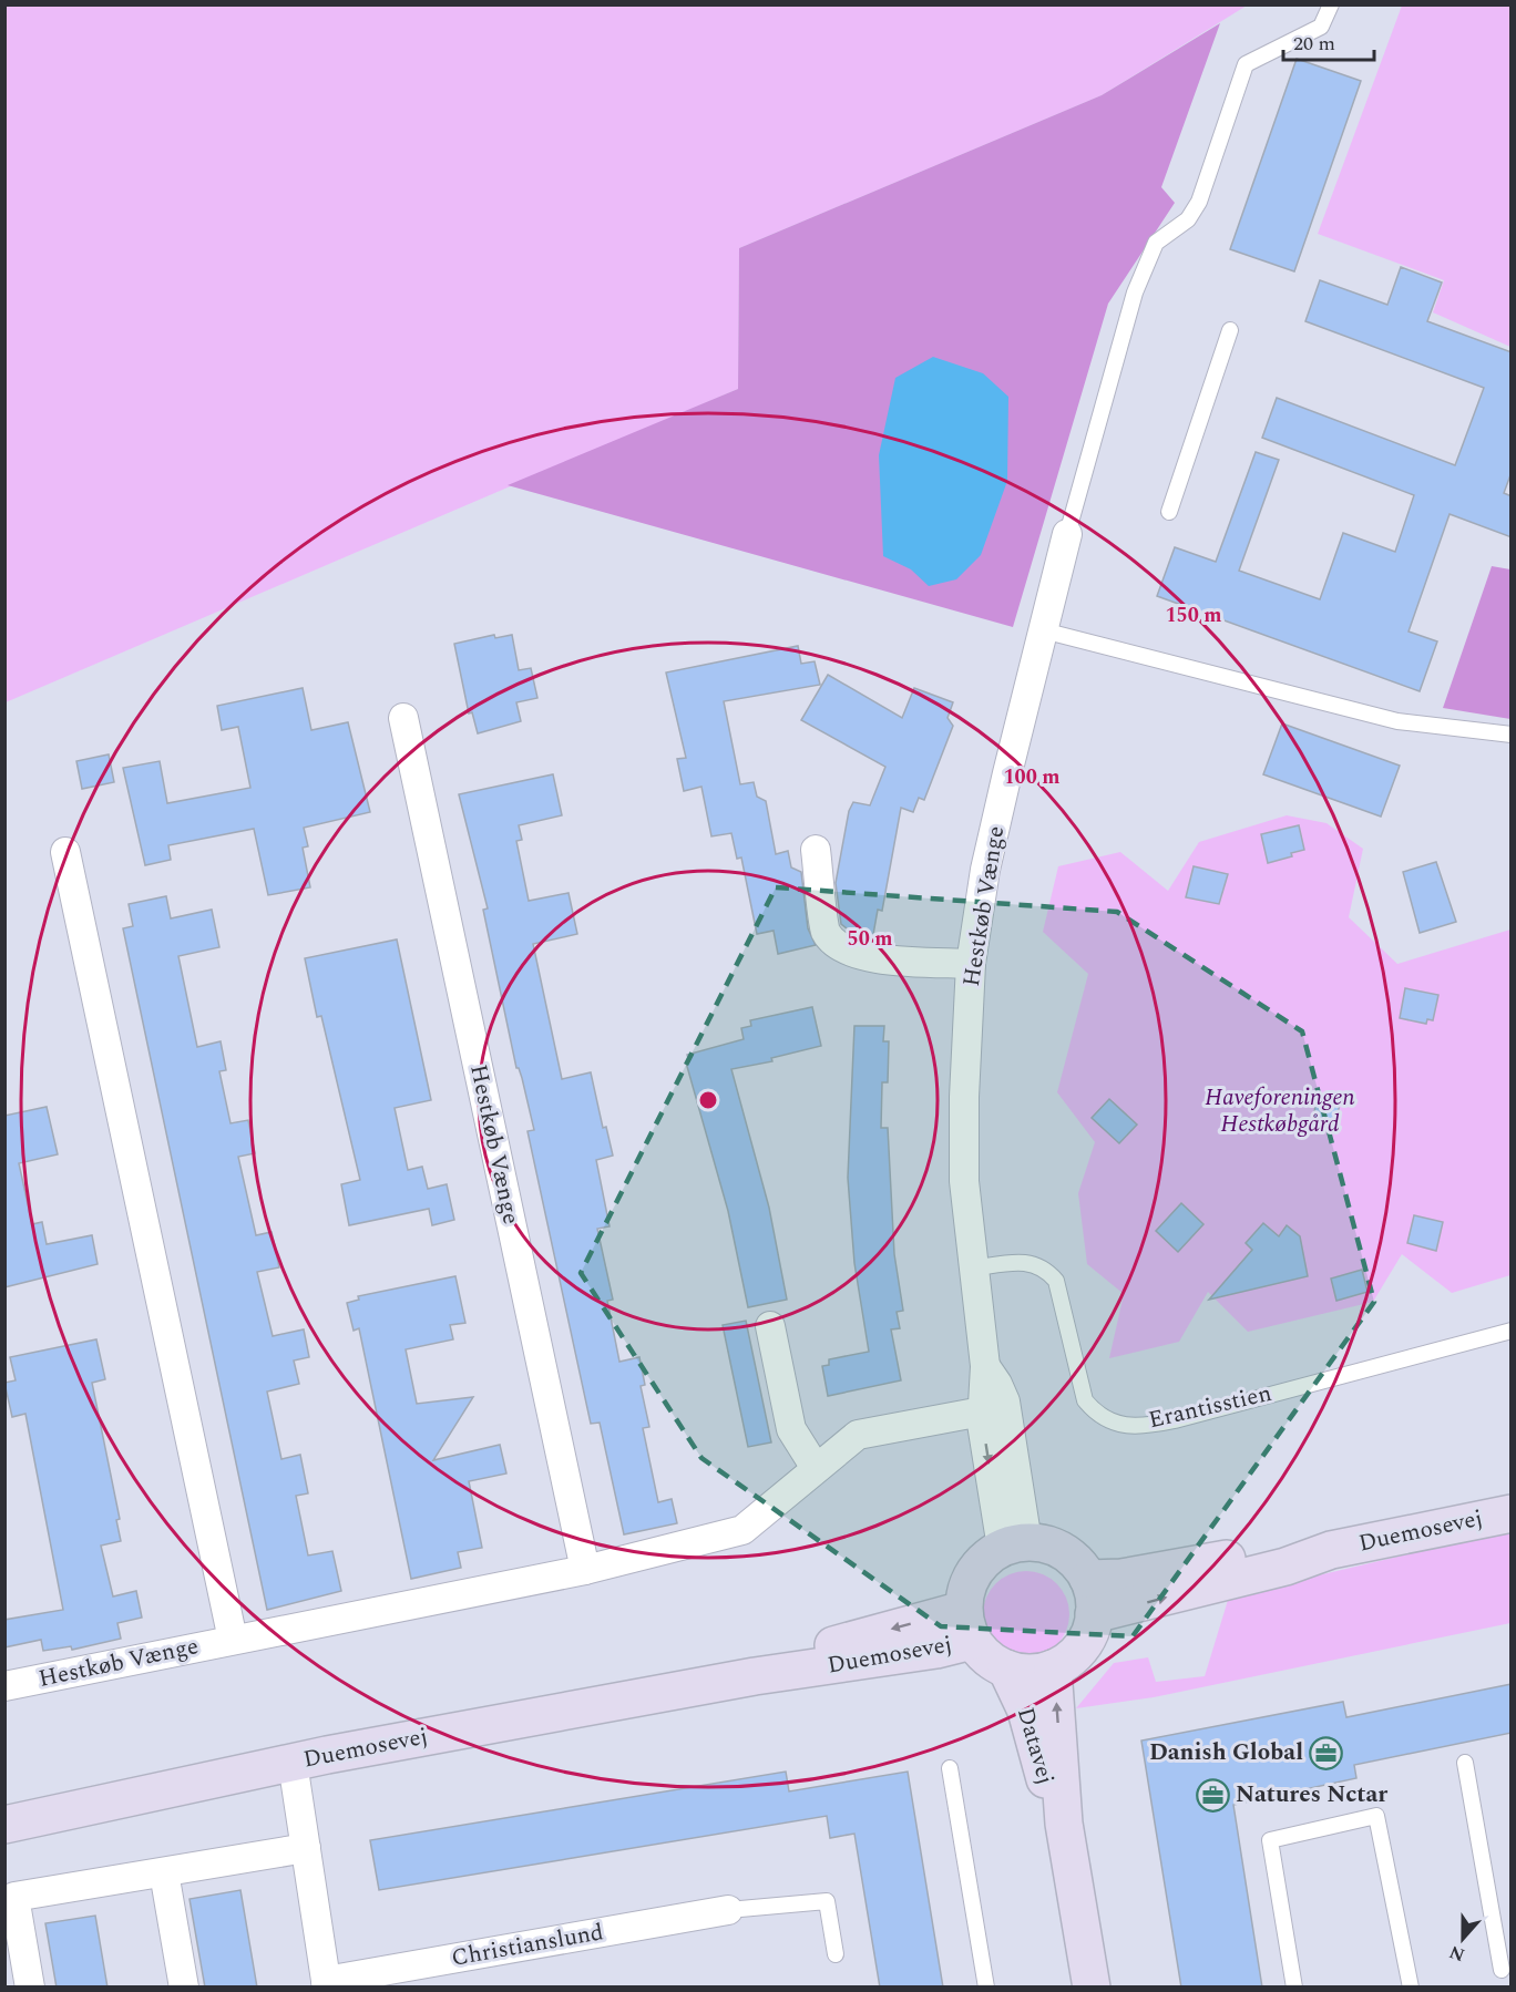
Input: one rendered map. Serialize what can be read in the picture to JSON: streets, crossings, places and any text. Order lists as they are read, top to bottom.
{
  "streets": {
    "street": [
      "Hestkøb Vænge",
      "Duemosevej",
      "Datavej",
      "Christianslund"
    ],
    "lane": ["Erantisstien"]
  },
  "crossings": [
    ["Hestkøb Vænge", "Erantisstien"],
    ["Hestkøb Vænge", "Duemosevej"],
    ["Hestkøb Vænge", "Datavej"],
    ["Duemosevej", "Datavej"],
    ["Duemosevej", "Christianslund"]
  ],
  "parks": ["Haveforeningen Hestkøbgård"],
  "places": {
    "office": ["Danish Global", "Natures Nctar"]
  },
  "scale_bar": "20 m",
  "north": "bottom",
  "rings": ["150 m", "100 m", "50 m"]
}
